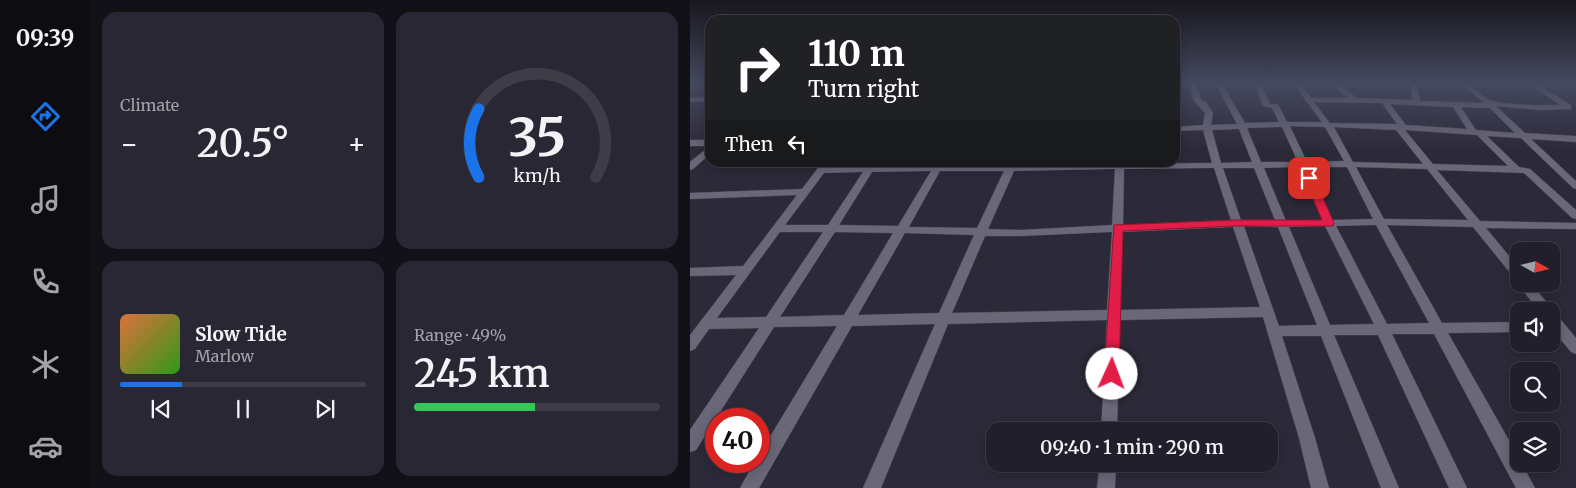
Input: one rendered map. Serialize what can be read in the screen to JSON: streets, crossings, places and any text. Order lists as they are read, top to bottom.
{
  "north": "right",
  "page": {
    "tabs": "09:39",
    "tile": [
      "Climate",
      ["Range · 49%", "245 km"]
    ],
    "turn": ["110 m", "Turn right"],
    "then": "Then",
    "heat": ["−", "20.5°", "+"],
    "song": ["Slow Tide", "Marlow"],
    "limit": "40",
    "trip": "09:40 · 1 min · 290 m",
    "gauge": ["35", "km/h"]
  }
}
